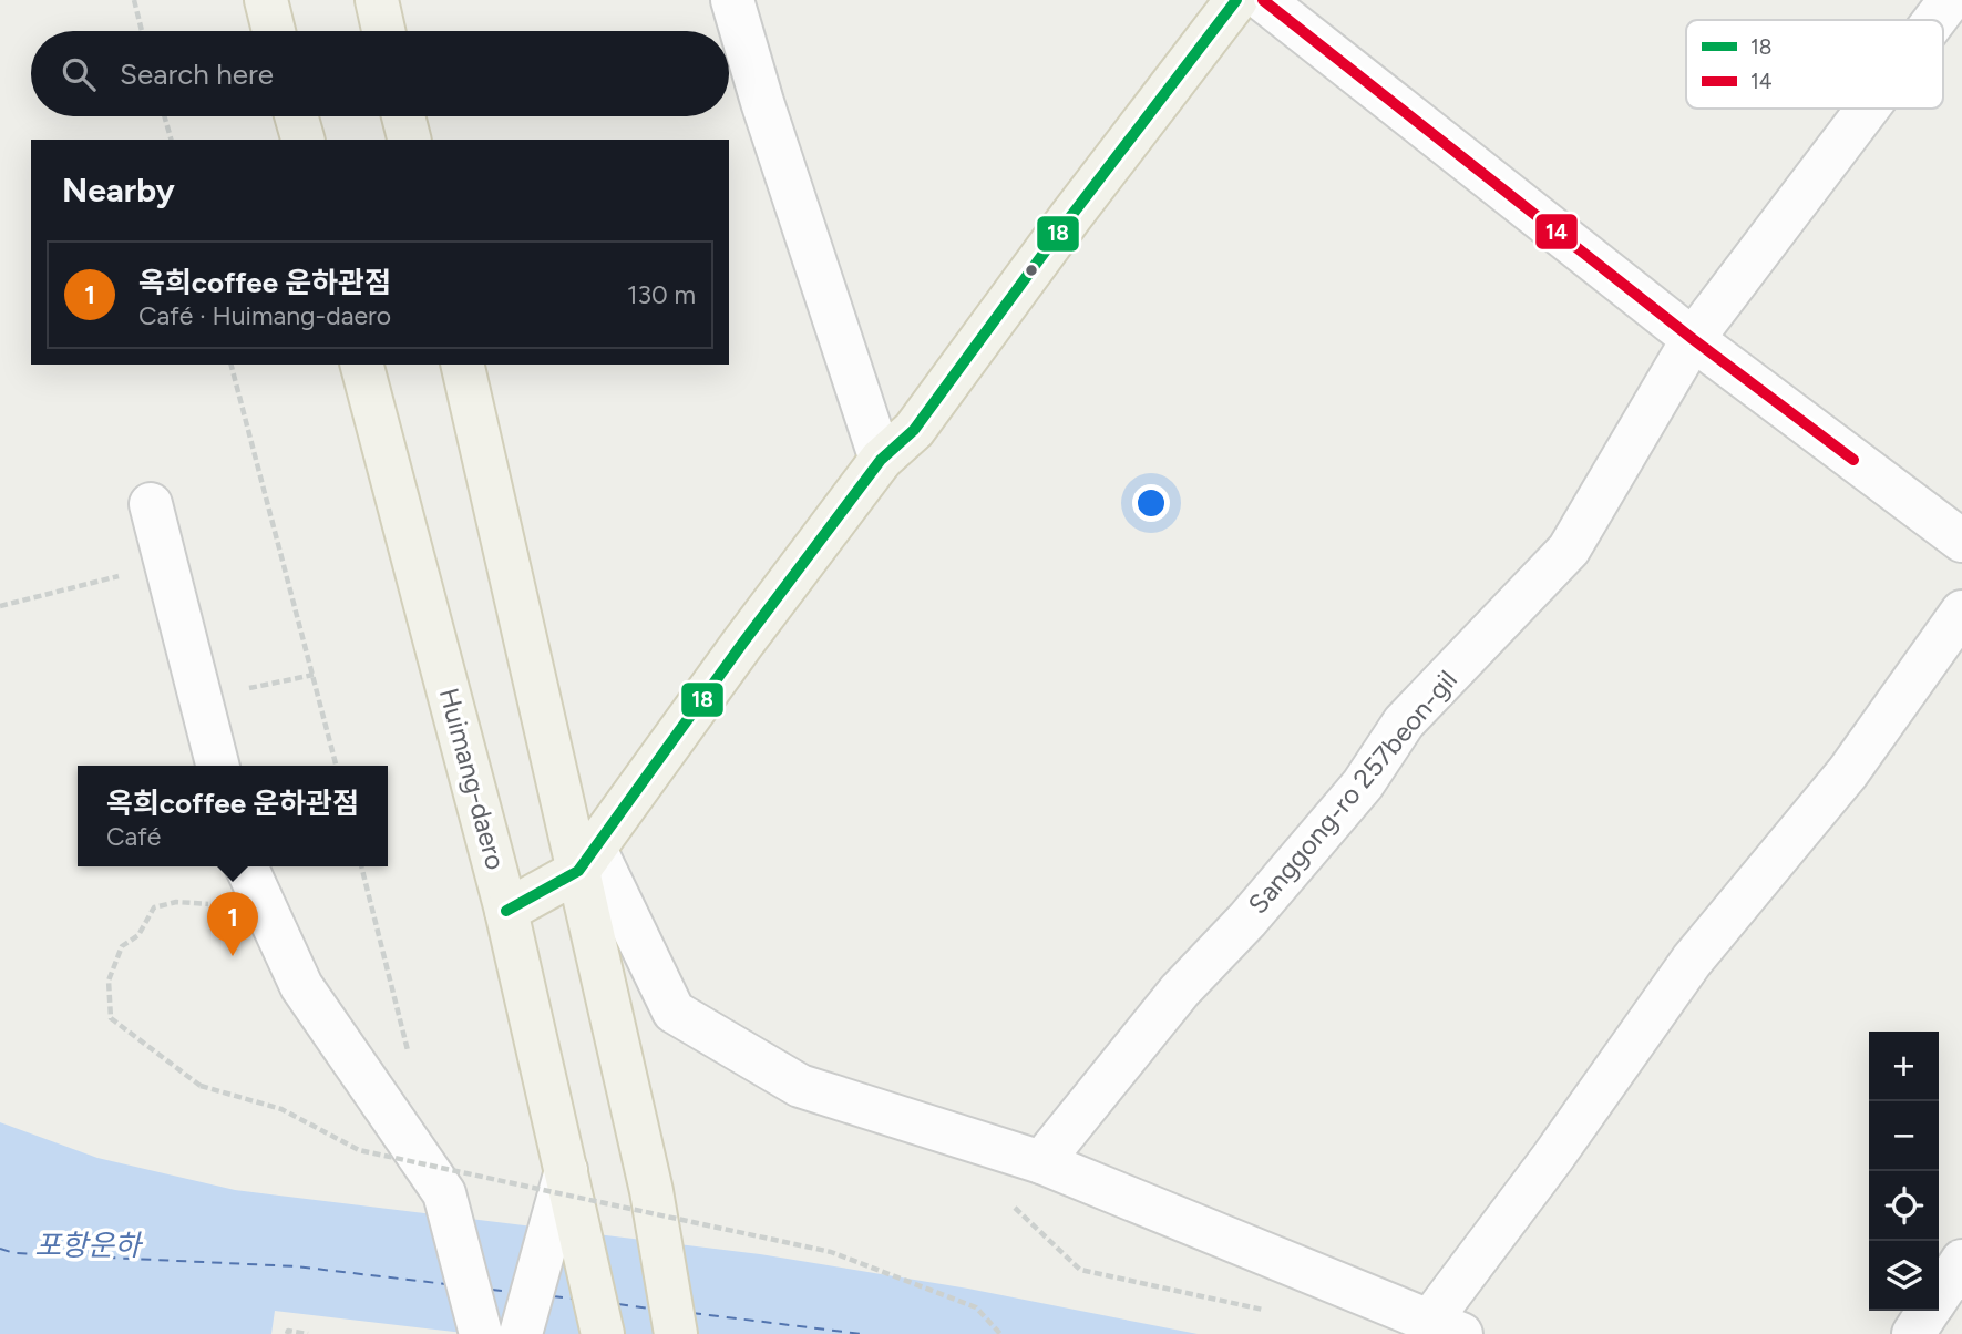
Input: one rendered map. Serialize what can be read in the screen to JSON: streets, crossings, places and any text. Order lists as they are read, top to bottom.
{
  "streets": {
    "main road": ["Huimang-daero"],
    "street": ["Sanggong-ro 257beon-gil"]
  },
  "water": ["포항운하"],
  "lines": ["transit line 18", "transit line 14"],
  "legend": ["18", "14"],
  "page": {
    "search": "Search here",
    "heading": "Nearby",
    "list": [
      {
        "mark": "1",
        "name": "옥희coffee 운하관점",
        "note": "Café · Huimang-daero",
        "value": "130 m"
      }
    ],
    "popup": ["옥희coffee 운하관점", "Café"],
    "pins": "1",
    "map_buttons": ["+", "−"]
  }
}
